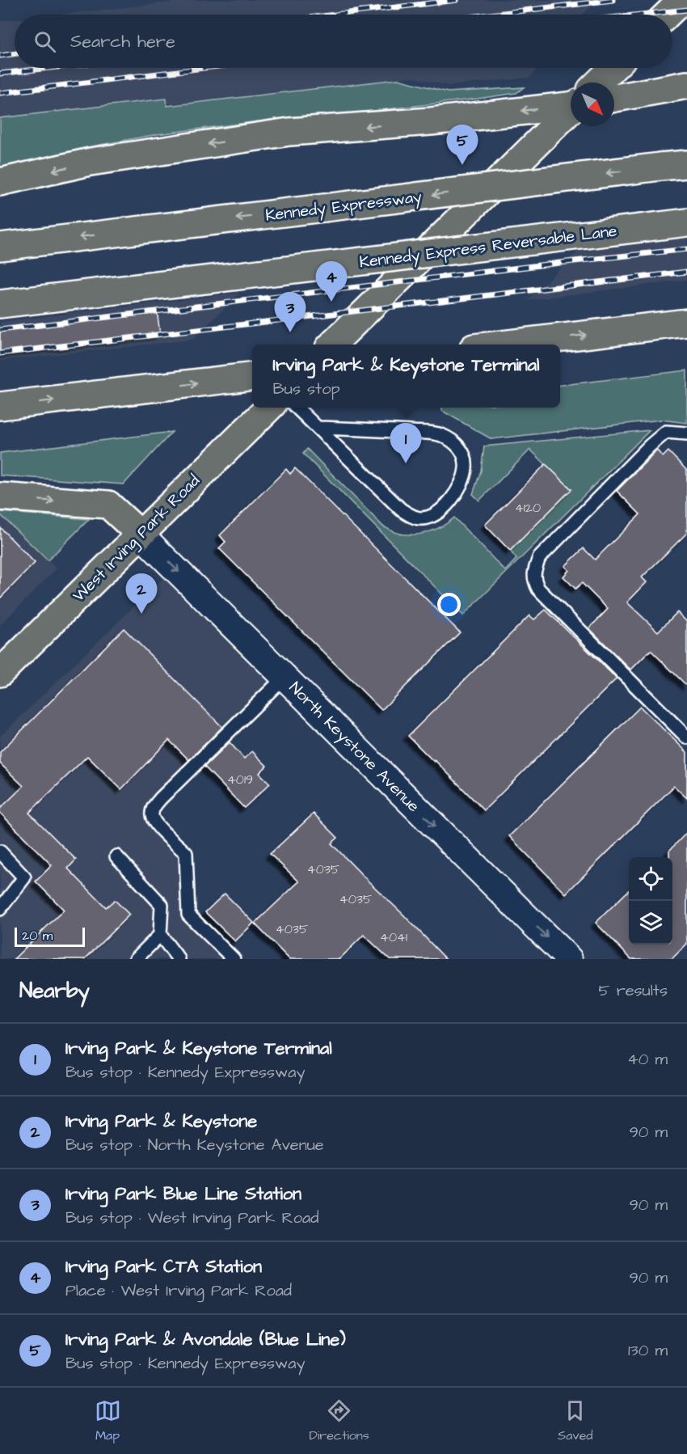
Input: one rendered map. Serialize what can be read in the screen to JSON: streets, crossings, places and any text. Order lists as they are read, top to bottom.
{
  "streets": {
    "main road": ["Kennedy Expressway", "Kennedy Express Reversable Lane", "West Irving Park Road"],
    "street": ["North Keystone Avenue"]
  },
  "crossings": [
    ["West Irving Park Road", "North Keystone Avenue"]
  ],
  "one_way": ["North Keystone Avenue"],
  "house_numbers": [
    "4120",
    "4019",
    "4035",
    "4035",
    "4035",
    "4041"
  ],
  "scale_bar": "20 m",
  "north": "bottom right",
  "page": {
    "search": "Search here",
    "pins": [
      "5",
      "4",
      "3",
      "1",
      "2"
    ],
    "popup": ["Irving Park & Keystone Terminal", "Bus stop"],
    "scale": "20 m",
    "heading": ["Nearby", "5 results"],
    "list": [
      {
        "mark": "1",
        "name": "Irving Park & Keystone Terminal",
        "note": "Bus stop · Kennedy Expressway",
        "value": "40 m"
      },
      {
        "mark": "2",
        "name": "Irving Park & Keystone",
        "note": "Bus stop · North Keystone Avenue",
        "value": "90 m"
      },
      {
        "mark": "3",
        "name": "Irving Park Blue Line Station",
        "note": "Bus stop · West Irving Park Road",
        "value": "90 m"
      },
      {
        "mark": "4",
        "name": "Irving Park CTA Station",
        "note": "Place · West Irving Park Road",
        "value": "90 m"
      },
      {
        "mark": "5",
        "name": "Irving Park & Avondale (Blue Line)",
        "note": "Bus stop · Kennedy Expressway",
        "value": "130 m"
      }
    ],
    "nav": ["Map", "Directions", "Saved"]
  }
}
